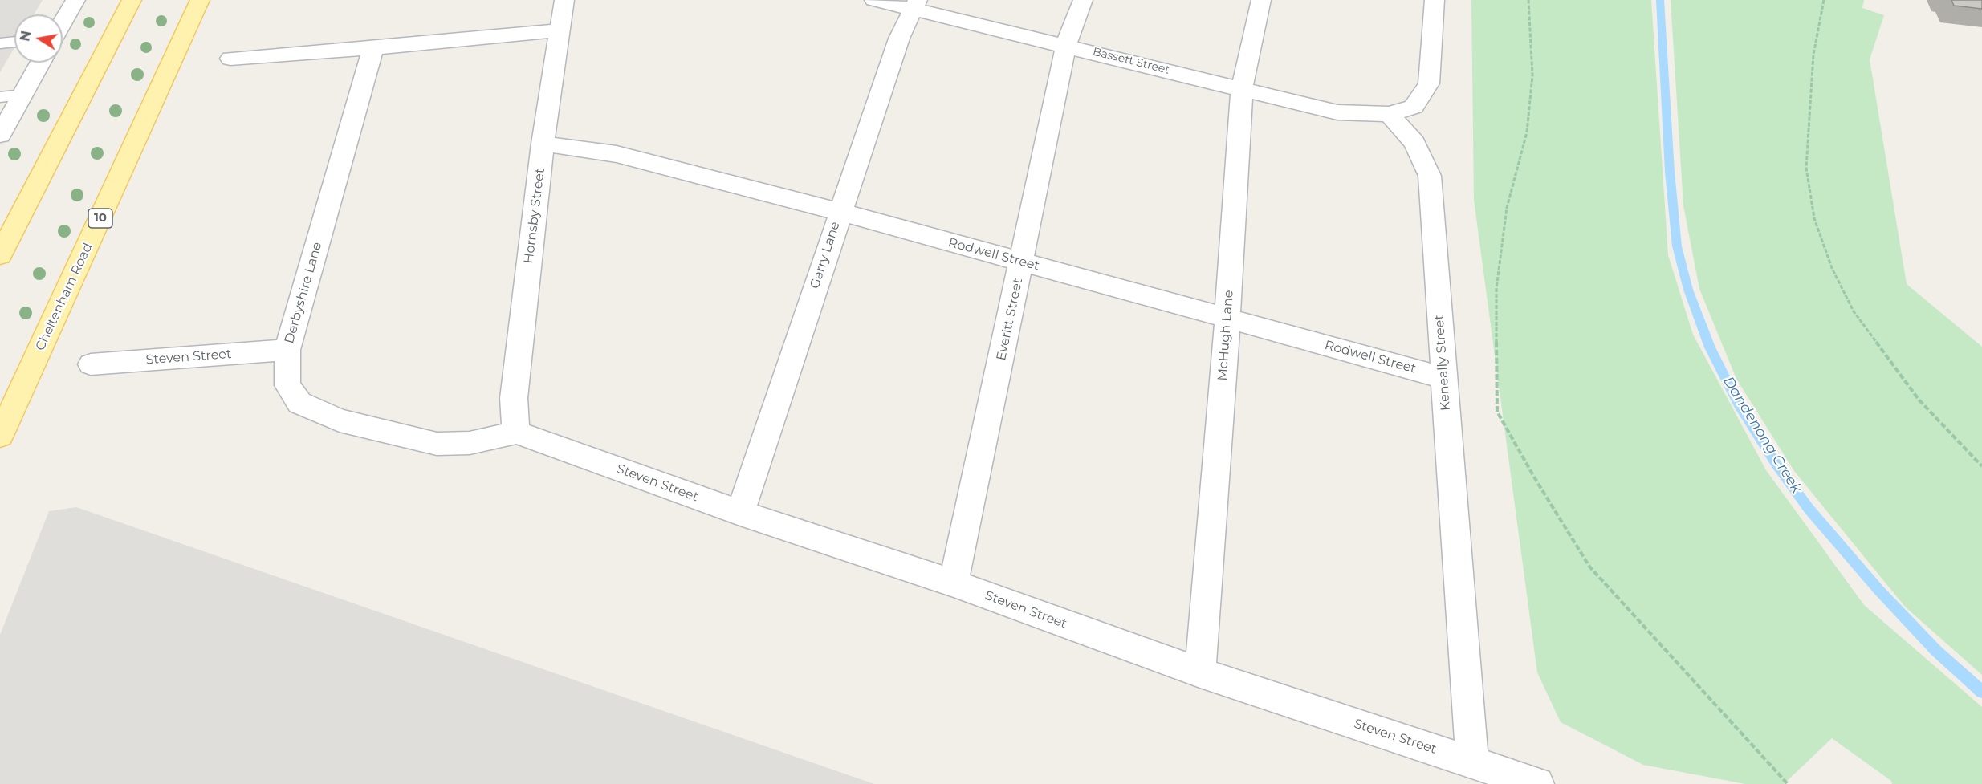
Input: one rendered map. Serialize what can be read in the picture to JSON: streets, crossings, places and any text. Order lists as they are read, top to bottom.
{
  "streets": {
    "main road": ["10", "Cheltenham Road"],
    "street": [
      "Bassett Street",
      "Hornsby Street",
      "Rodwell Street",
      "Garry Lane",
      "Derbyshire Lane",
      "Everitt Street",
      "McHugh Lane",
      "Steven Street",
      "Keneally Street"
    ]
  },
  "crossings": [
    ["Bassett Street", "Garry Lane"],
    ["Bassett Street", "Everitt Street"],
    ["Bassett Street", "McHugh Lane"],
    ["Bassett Street", "Keneally Street"],
    ["Hornsby Street", "Rodwell Street"],
    ["Hornsby Street", "Derbyshire Lane"],
    ["Hornsby Street", "Steven Street"],
    ["Rodwell Street", "Garry Lane"],
    ["Rodwell Street", "Everitt Street"],
    ["Rodwell Street", "McHugh Lane"],
    ["Rodwell Street", "Keneally Street"],
    ["Garry Lane", "Steven Street"],
    ["Derbyshire Lane", "Steven Street"],
    ["Everitt Street", "Steven Street"],
    ["McHugh Lane", "Steven Street"],
    ["Steven Street", "Keneally Street"]
  ],
  "water": ["Dandenong Creek"],
  "north": "left"
}
